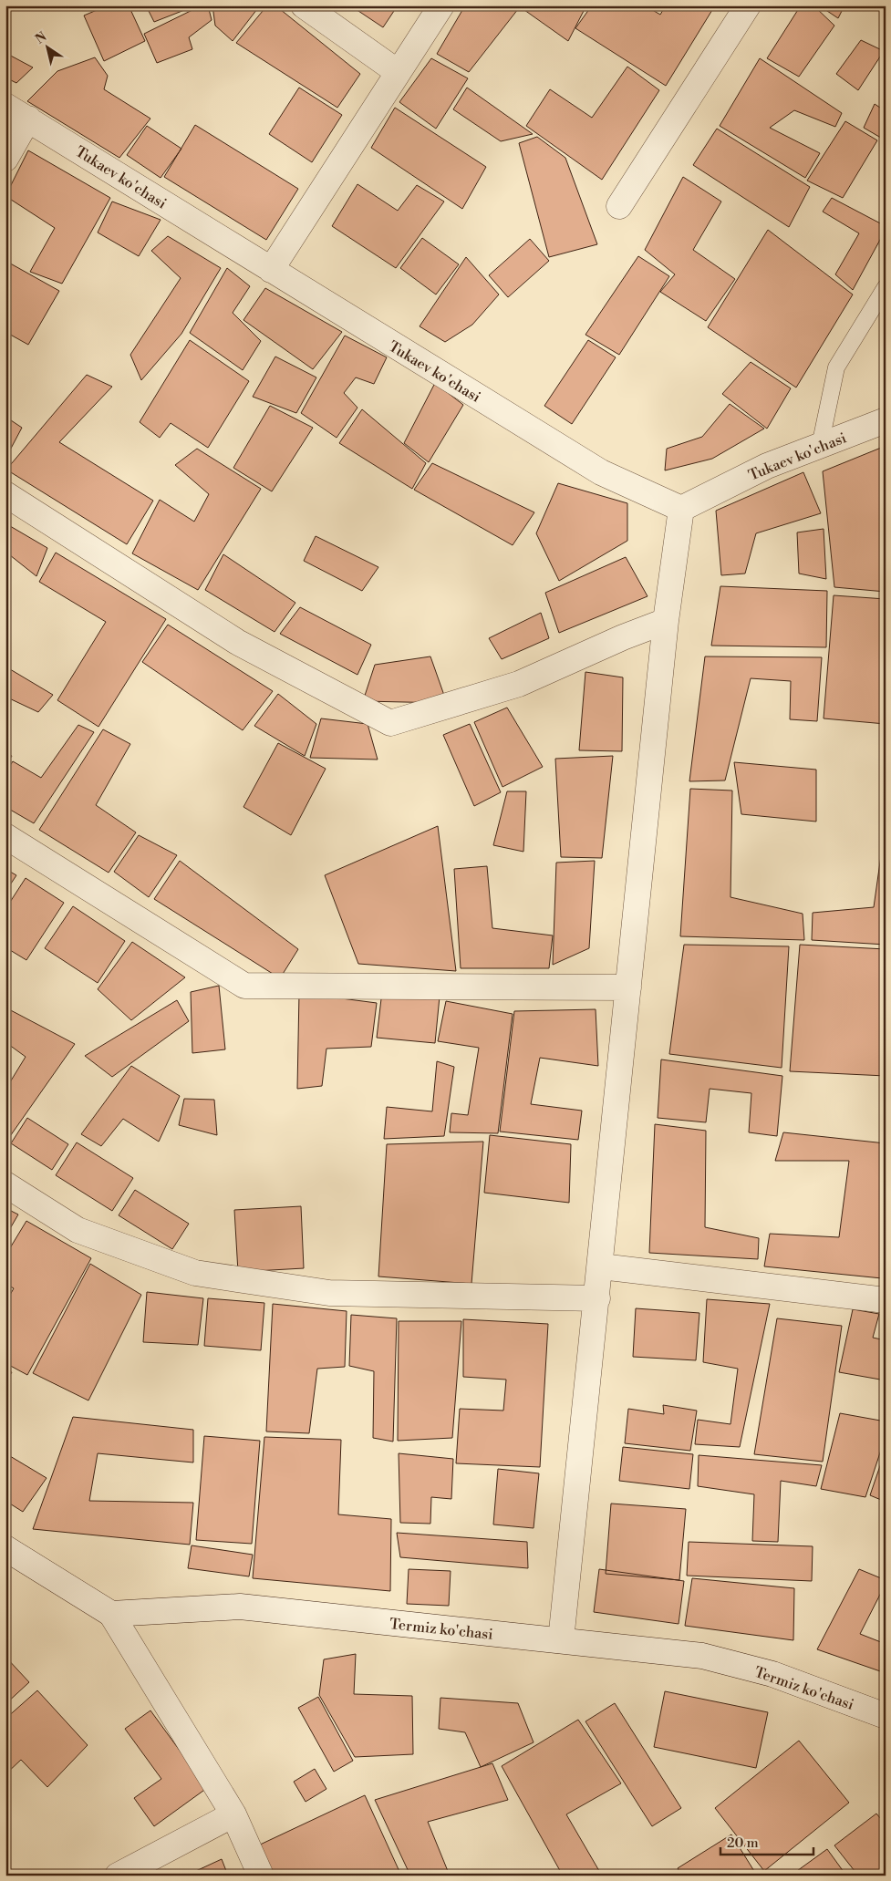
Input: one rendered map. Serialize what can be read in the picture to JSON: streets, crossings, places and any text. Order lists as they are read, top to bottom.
{
  "streets": {
    "street": ["Tukaev ko'chasi", "Termiz ko'chasi"]
  },
  "scale_bar": "20 m",
  "north": "top left"
}
